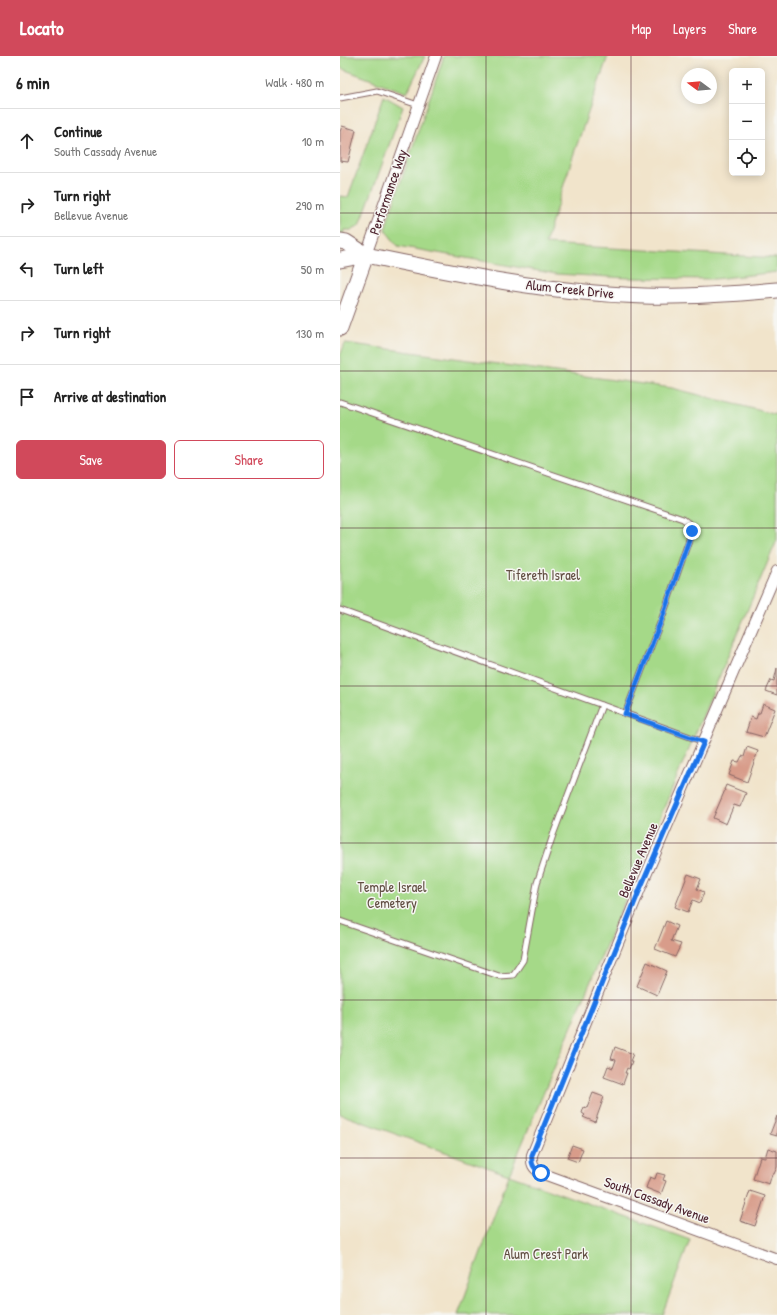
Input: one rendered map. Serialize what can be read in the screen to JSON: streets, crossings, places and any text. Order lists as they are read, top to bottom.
{
  "streets": {
    "main road": ["Performance Way", "Alum Creek Drive"],
    "street": ["Bellevue Avenue", "South Cassady Avenue"]
  },
  "crossings": [
    ["Performance Way", "Alum Creek Drive"],
    ["Bellevue Avenue", "South Cassady Avenue"]
  ],
  "parks": ["Tifereth Israel", "Temple Israel Cemetery", "Alum Crest Park"],
  "north": "left",
  "page": {
    "header": "Locato",
    "nav": ["Map", "Layers", "Share"],
    "heading": ["6 min", "Walk · 480 m"],
    "map_buttons": ["+", "−"],
    "list": [
      ["Continue", "South Cassady Avenue", "10 m"],
      ["Turn right", "Bellevue Avenue", "290 m"],
      ["Turn left", "50 m"],
      ["Turn right", "130 m"],
      "Arrive at destination"
    ],
    "buttons": ["Save", "Share"]
  }
}
